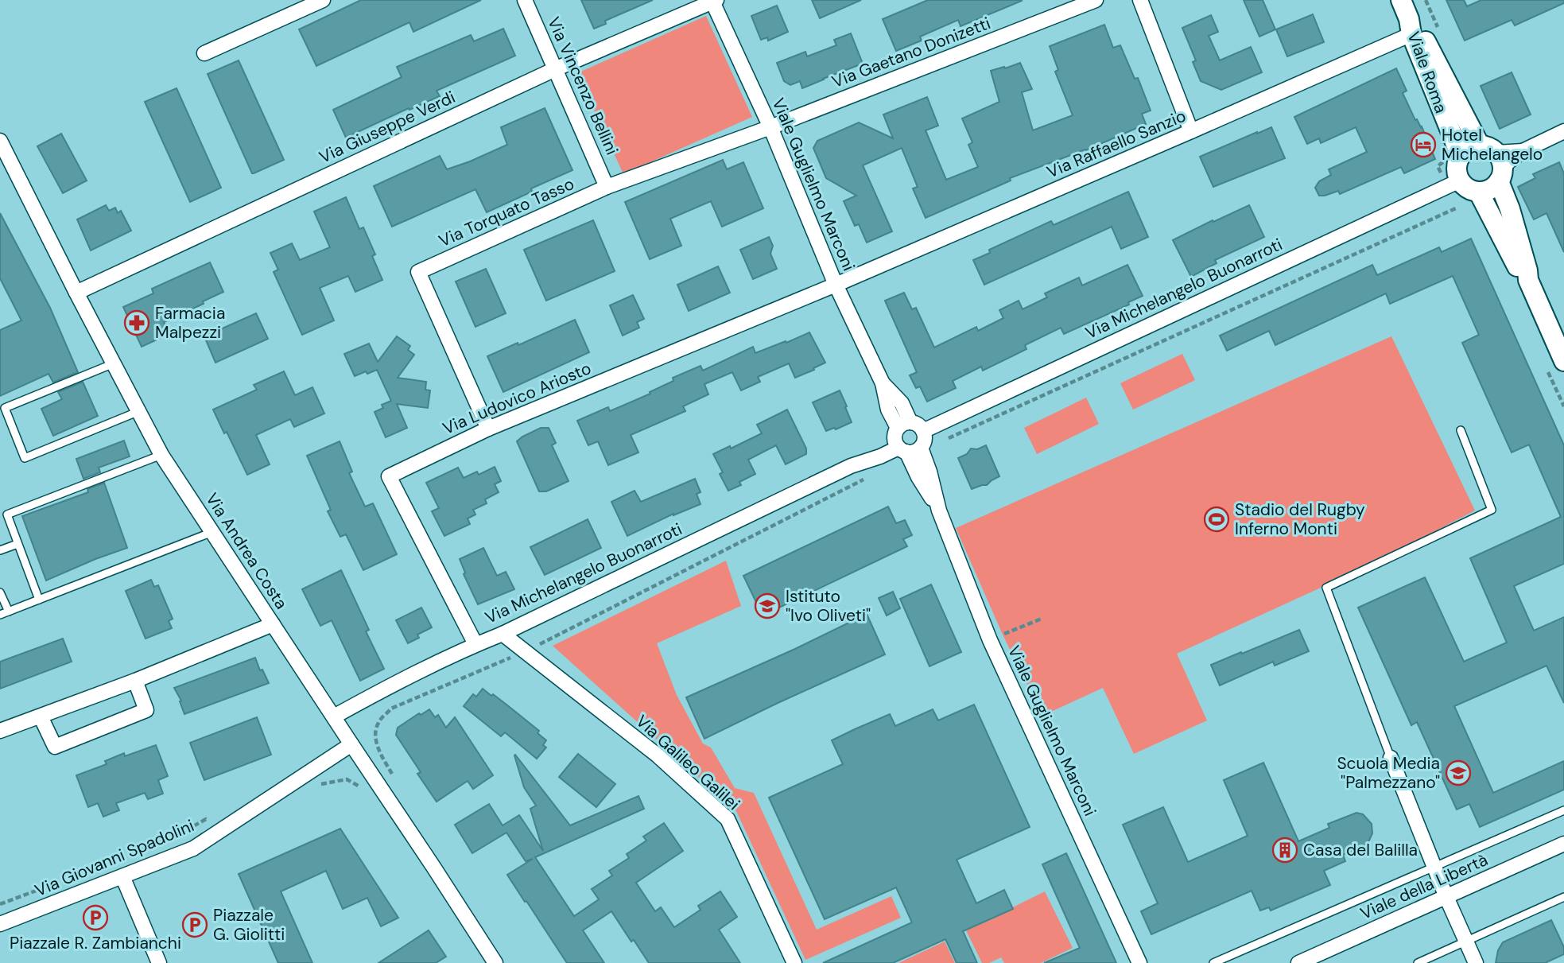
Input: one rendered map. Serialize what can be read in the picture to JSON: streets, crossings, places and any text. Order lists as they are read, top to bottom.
{
  "streets": {
    "main road": ["Viale Roma"],
    "street": [
      "Via Gaetano Donizetti",
      "Via Vincenzo Bellini",
      "Via Giuseppe Verdi",
      "Via Raffaello Sanzio",
      "Viale Guglielmo Marconi",
      "Via Torquato Tasso",
      "Via Michelangelo Buonarroti",
      "Via Ludovico Ariosto",
      "Via Andrea Costa",
      "Via Galileo Galilei",
      "Via Giovanni Spadolini",
      "Viale della Libertà"
    ]
  },
  "crossings": [
    ["Via Gaetano Donizetti", "Viale Guglielmo Marconi"],
    ["Via Gaetano Donizetti", "Via Torquato Tasso"],
    ["Viale Roma", "Via Raffaello Sanzio"],
    ["Viale Roma", "Via Michelangelo Buonarroti"],
    ["Via Vincenzo Bellini", "Via Giuseppe Verdi"],
    ["Via Vincenzo Bellini", "Via Torquato Tasso"],
    ["Via Giuseppe Verdi", "Viale Guglielmo Marconi"],
    ["Via Giuseppe Verdi", "Via Andrea Costa"],
    ["Via Raffaello Sanzio", "Viale Guglielmo Marconi"],
    ["Via Raffaello Sanzio", "Via Ludovico Ariosto"],
    ["Viale Guglielmo Marconi", "Via Torquato Tasso"],
    ["Viale Guglielmo Marconi", "Via Michelangelo Buonarroti"],
    ["Viale Guglielmo Marconi", "Via Ludovico Ariosto"],
    ["Via Torquato Tasso", "Via Ludovico Ariosto"],
    ["Via Michelangelo Buonarroti", "Via Ludovico Ariosto"],
    ["Via Michelangelo Buonarroti", "Via Andrea Costa"],
    ["Via Michelangelo Buonarroti", "Via Galileo Galilei"],
    ["Via Andrea Costa", "Via Giovanni Spadolini"]
  ],
  "places": {
    "hotel": ["Hotel Michelangelo"],
    "pharmacy": ["Farmacia Malpezzi"],
    "sports": ["Stadio del Rugby Inferno Monti"],
    "school or university": ["Istituto \"Ivo Oliveti\"", "Scuola Media \"Palmezzano\""],
    "building": ["Casa del Balilla"],
    "parking": ["Piazzale R. Zambianchi", "Piazzale G. Giolitti"]
  }
}
